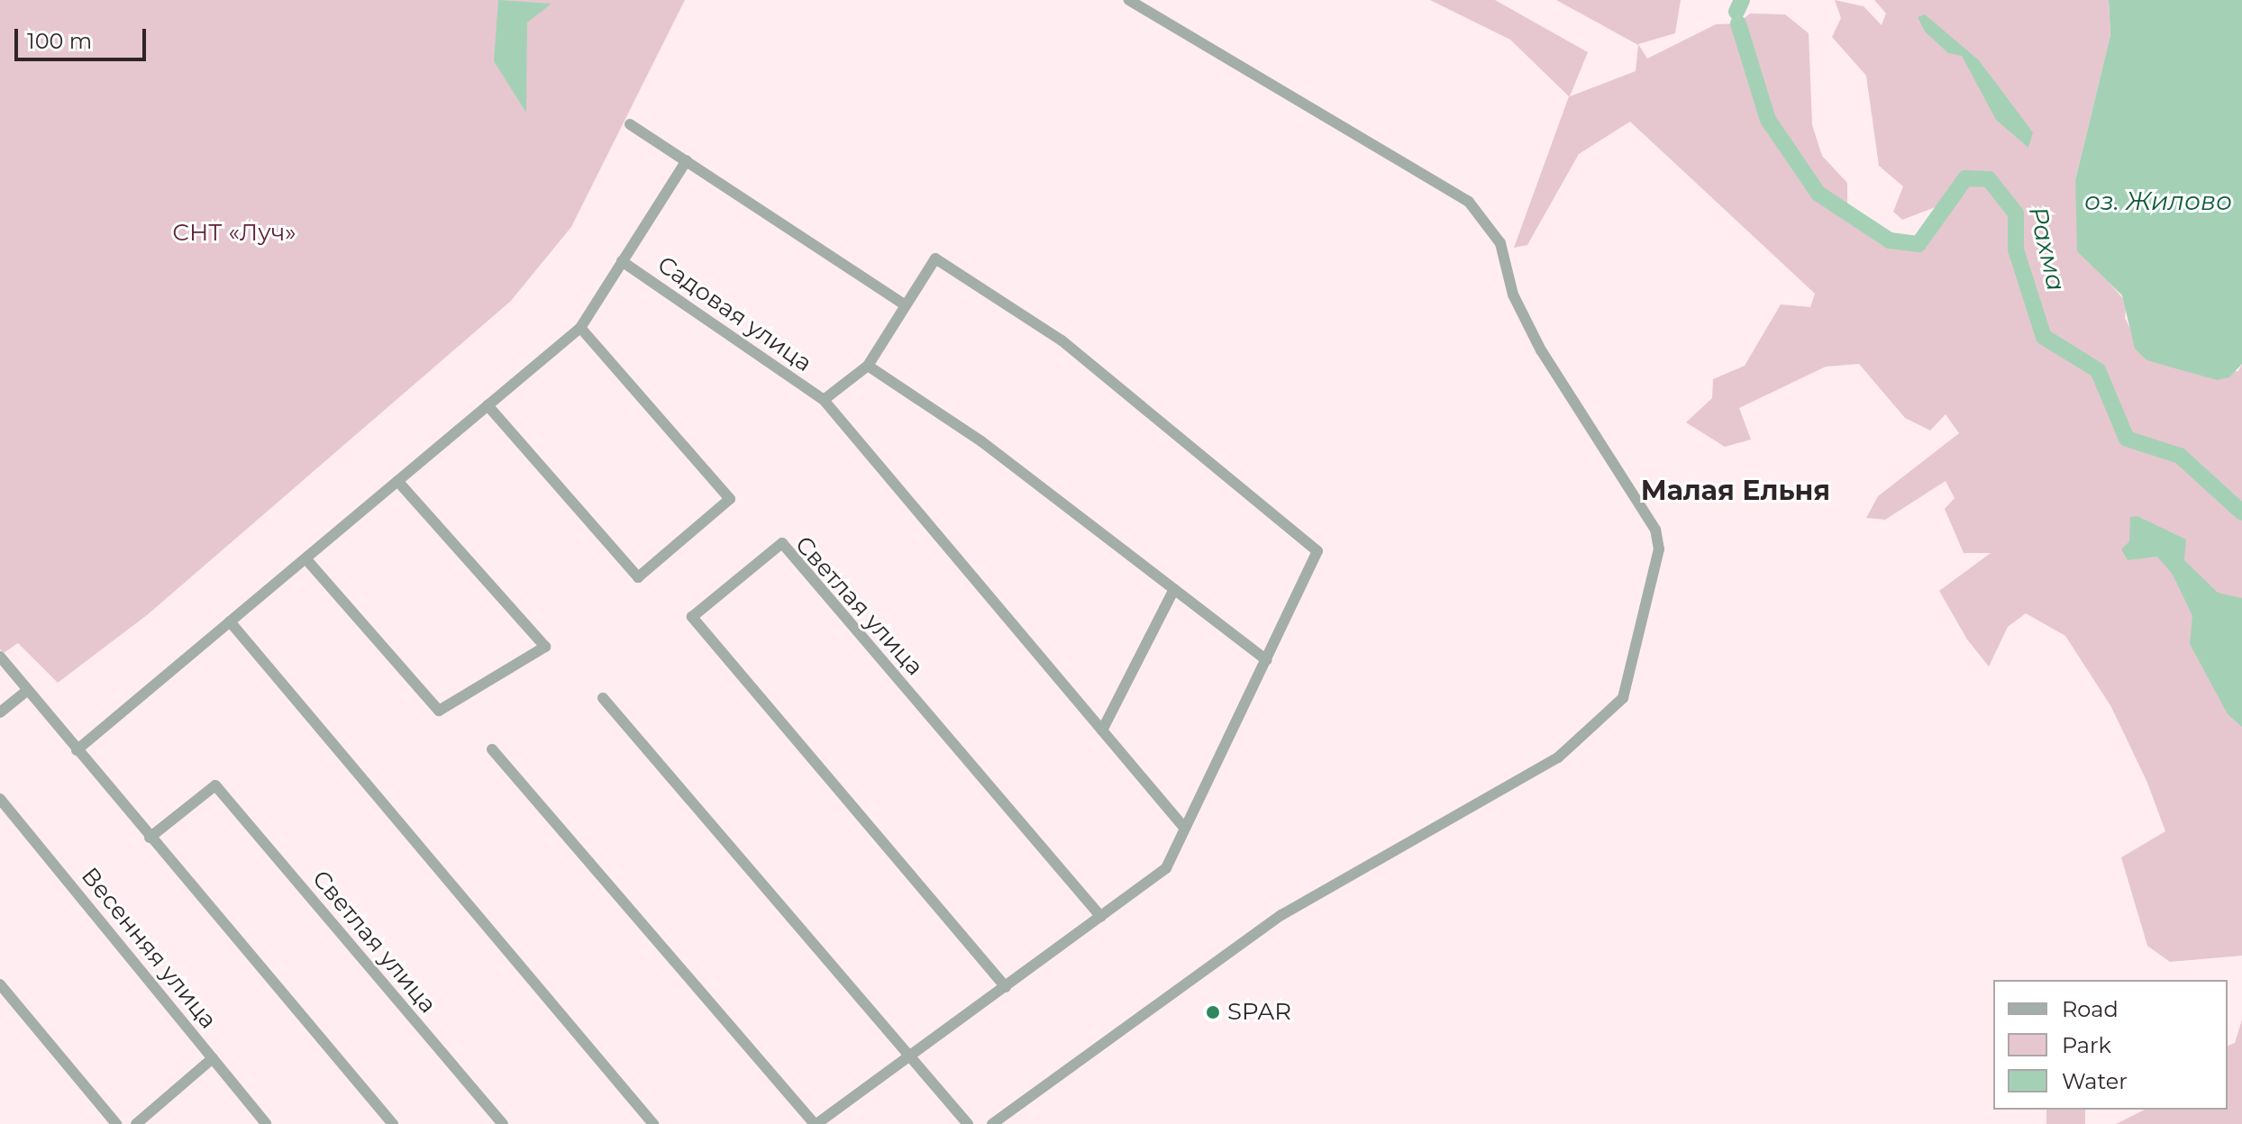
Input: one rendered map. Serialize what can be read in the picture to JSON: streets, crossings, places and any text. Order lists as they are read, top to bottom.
{
  "streets": {
    "street": ["Садовая улица", "Светлая улица", "Весенняя улица"]
  },
  "districts": ["Малая Ельня"],
  "water": ["оз. Жилово", "Рахма"],
  "parks": ["СНТ «Луч»"],
  "places": ["SPAR"],
  "legend": ["Road", "Park", "Water"],
  "scale_bar": "100 m"
}
